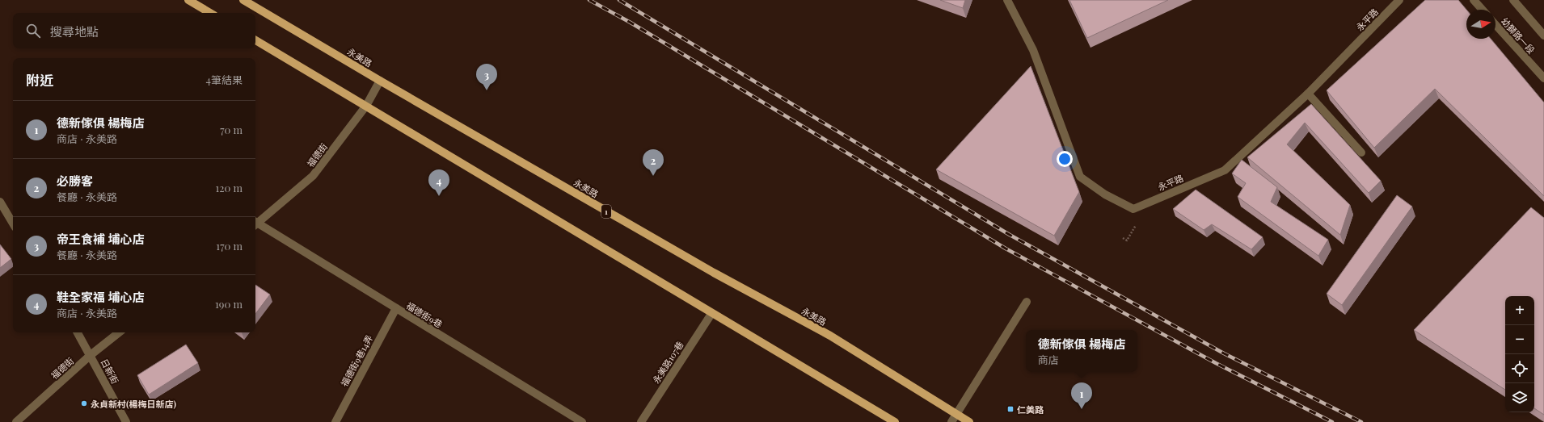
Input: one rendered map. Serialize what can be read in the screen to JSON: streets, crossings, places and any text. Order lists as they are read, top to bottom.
{
  "streets": {
    "main road": ["永美路", "1"],
    "street": [
      "永平路",
      "幼獅路一段",
      "福德街",
      "福德街9巷",
      "福德街9巷14弄",
      "永美路107巷",
      "日新街"
    ]
  },
  "crossings": [
    ["永美路", "福德街"],
    ["福德街", "日新街"],
    ["福德街9巷", "福德街9巷14弄"]
  ],
  "places": {
    "other": ["永貞新村(楊梅日新店)"],
    "transit": ["仁美路"]
  },
  "north": "right",
  "page": {
    "search": "搜尋地點",
    "heading": ["附近", "4筆結果"],
    "pins": [
      "3",
      "2",
      "4",
      "1"
    ],
    "list": [
      {
        "mark": "1",
        "name": "德新傢俱 楊梅店",
        "note": "商店 · 永美路",
        "value": "70 m"
      },
      {
        "mark": "2",
        "name": "必勝客",
        "note": "餐廳 · 永美路",
        "value": "120 m"
      },
      {
        "mark": "3",
        "name": "帝王食補 埔心店",
        "note": "餐廳 · 永美路",
        "value": "170 m"
      },
      {
        "mark": "4",
        "name": "鞋全家福 埔心店",
        "note": "商店 · 永美路",
        "value": "190 m"
      }
    ],
    "map_buttons": ["+", "−"],
    "popup": ["德新傢俱 楊梅店", "商店"]
  }
}
